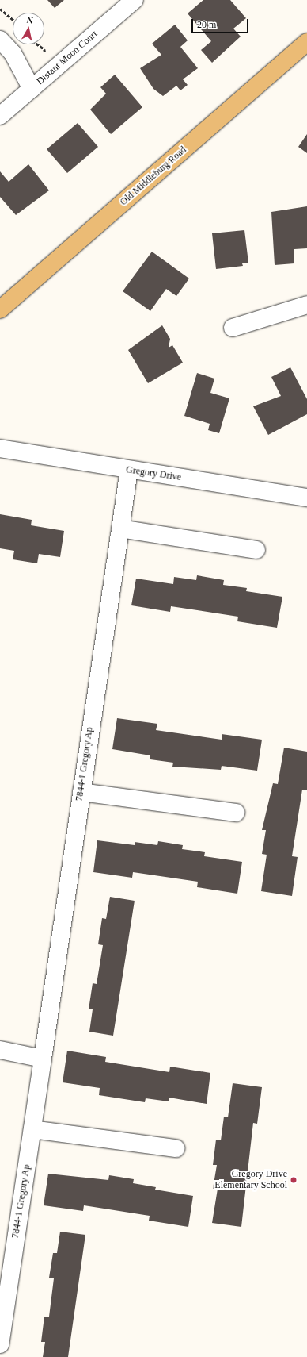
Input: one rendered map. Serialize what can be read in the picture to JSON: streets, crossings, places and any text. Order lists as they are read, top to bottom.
{
  "streets": {
    "main road": ["Old Middleburg Road"],
    "street": ["Distant Moon Court", "Gregory Drive", "7844-1 Gregory Ap"]
  },
  "crossings": [
    ["Gregory Drive", "7844-1 Gregory Ap"]
  ],
  "places": ["Gregory Drive Elementary School"],
  "scale_bar": "20 m",
  "north": "top"
}
